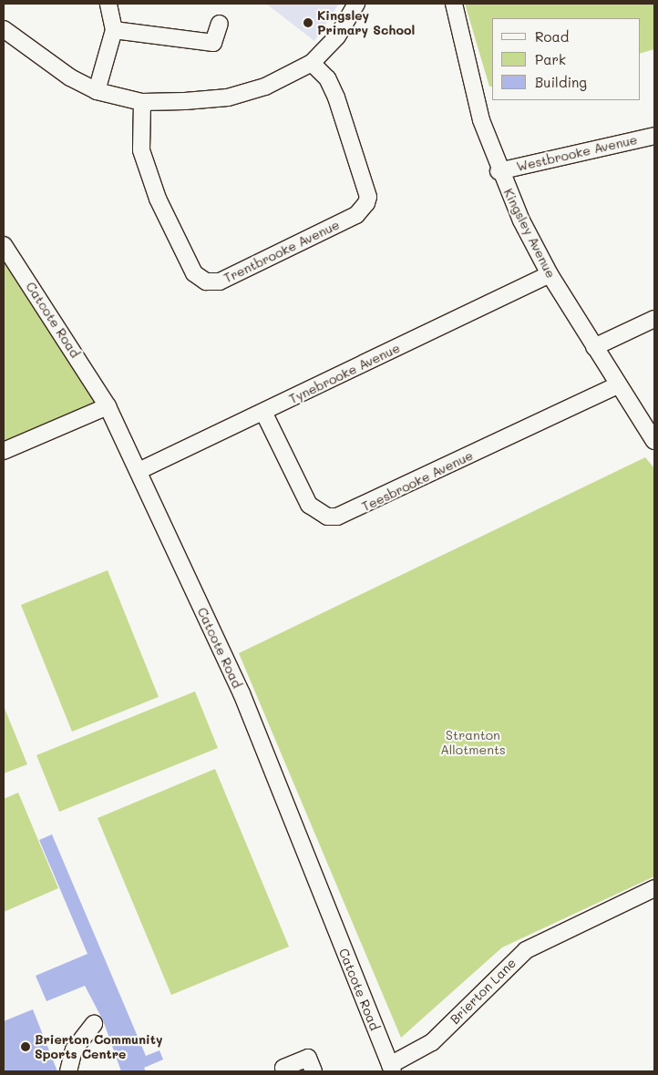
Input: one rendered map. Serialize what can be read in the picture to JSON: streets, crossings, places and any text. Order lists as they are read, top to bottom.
{
  "streets": {
    "street": [
      "Westbrooke Avenue",
      "Kingsley Avenue",
      "Trentbrooke Avenue",
      "Catcote Road",
      "Tynebrooke Avenue",
      "Teesbrooke Avenue",
      "Brierton Lane"
    ]
  },
  "crossings": [
    ["Westbrooke Avenue", "Kingsley Avenue"],
    ["Kingsley Avenue", "Tynebrooke Avenue"],
    ["Kingsley Avenue", "Teesbrooke Avenue"],
    ["Catcote Road", "Tynebrooke Avenue"],
    ["Catcote Road", "Brierton Lane"],
    ["Tynebrooke Avenue", "Teesbrooke Avenue"]
  ],
  "parks": ["Stranton Allotments"],
  "places": ["Kingsley Primary School", "Brierton Community Sports Centre"],
  "legend": ["Road", "Park", "Building"]
}
